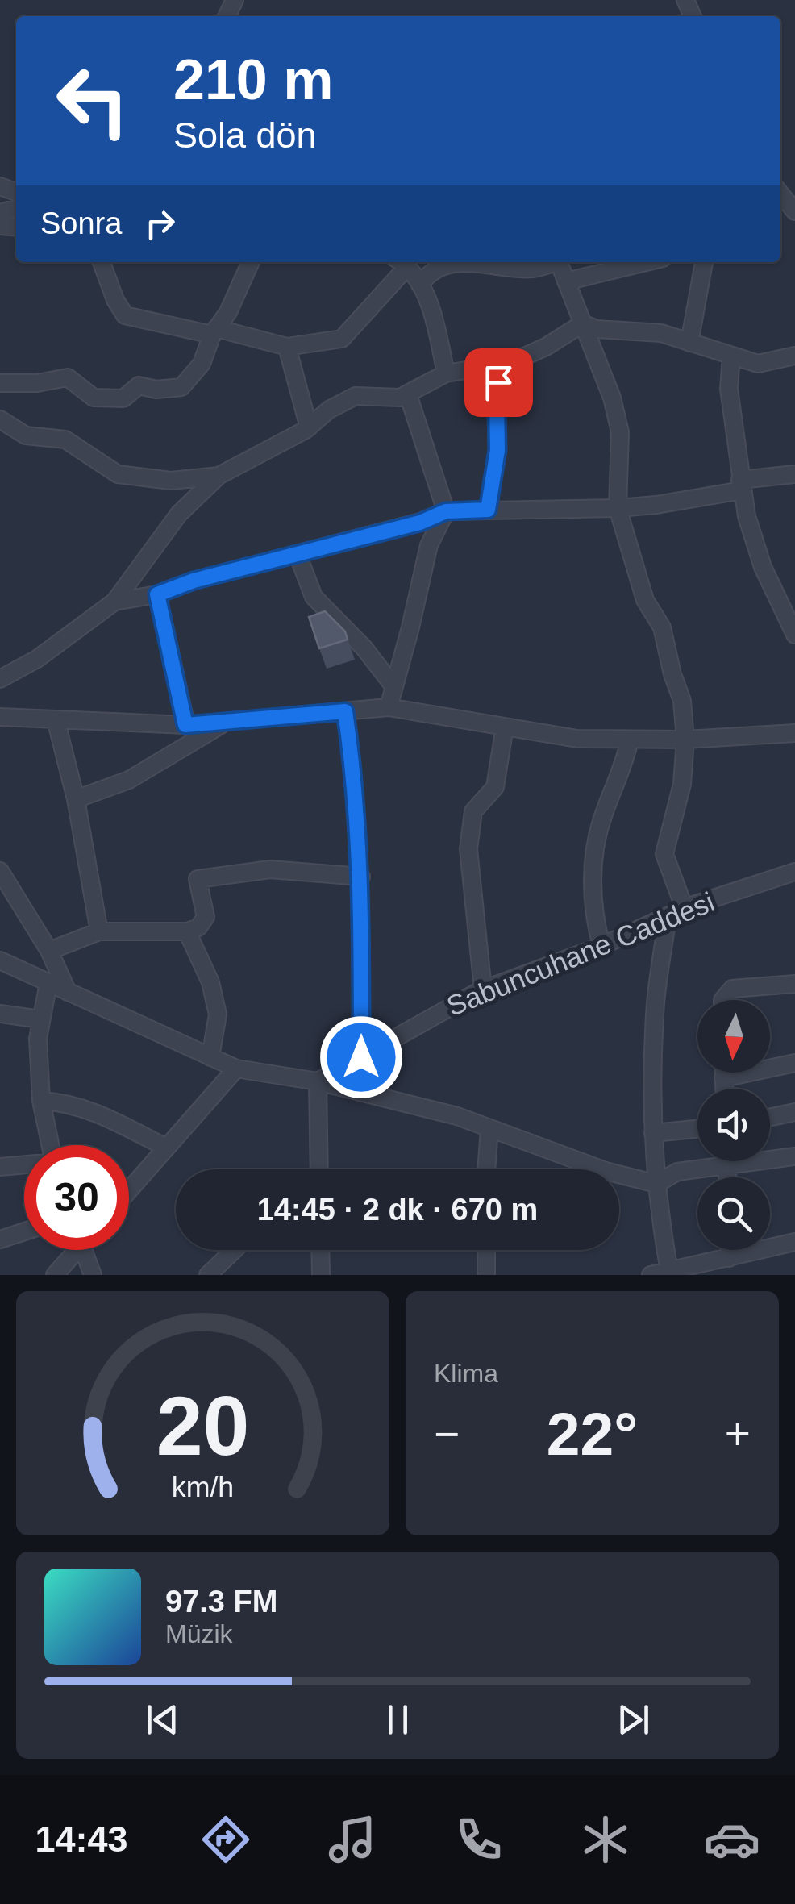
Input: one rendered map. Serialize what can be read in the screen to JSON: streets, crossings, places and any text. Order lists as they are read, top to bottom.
{
  "streets": {
    "street": ["Sabuncuhane Caddesi"]
  },
  "north": "bottom",
  "page": {
    "turn": ["210 m", "Sola dön"],
    "then": "Sonra",
    "limit": "30",
    "trip": "14:45 · 2 dk · 670 m",
    "tile": "Klima",
    "heat": ["−", "22°", "+"],
    "song": ["97.3 FM", "Müzik"],
    "tabs": "14:43",
    "gauge": ["20", "km/h"]
  }
}
